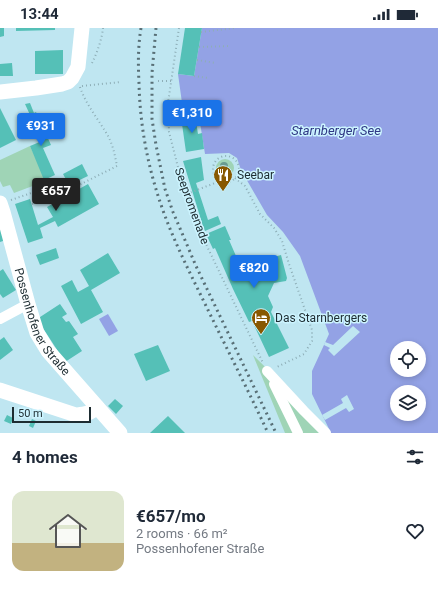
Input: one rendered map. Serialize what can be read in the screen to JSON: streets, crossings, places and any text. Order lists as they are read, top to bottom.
{
  "streets": {
    "main road": ["Possenhofener Straße"],
    "path": ["Seepromenade"]
  },
  "water": ["Starnberger See"],
  "places": {
    "restaurant": ["Seebar"],
    "hotel": ["Das Starnbergers"]
  },
  "scale_bar": "50 m",
  "page": {
    "status": "13:44",
    "price": [
      "€1,310",
      "€931",
      "€657",
      "€820"
    ],
    "scale": "50 m",
    "heading": "4 homes",
    "list": [
      {
        "name": "€657/mo",
        "note": "2 rooms · 66 m² · Possenhofener Straße"
      }
    ]
  }
}
